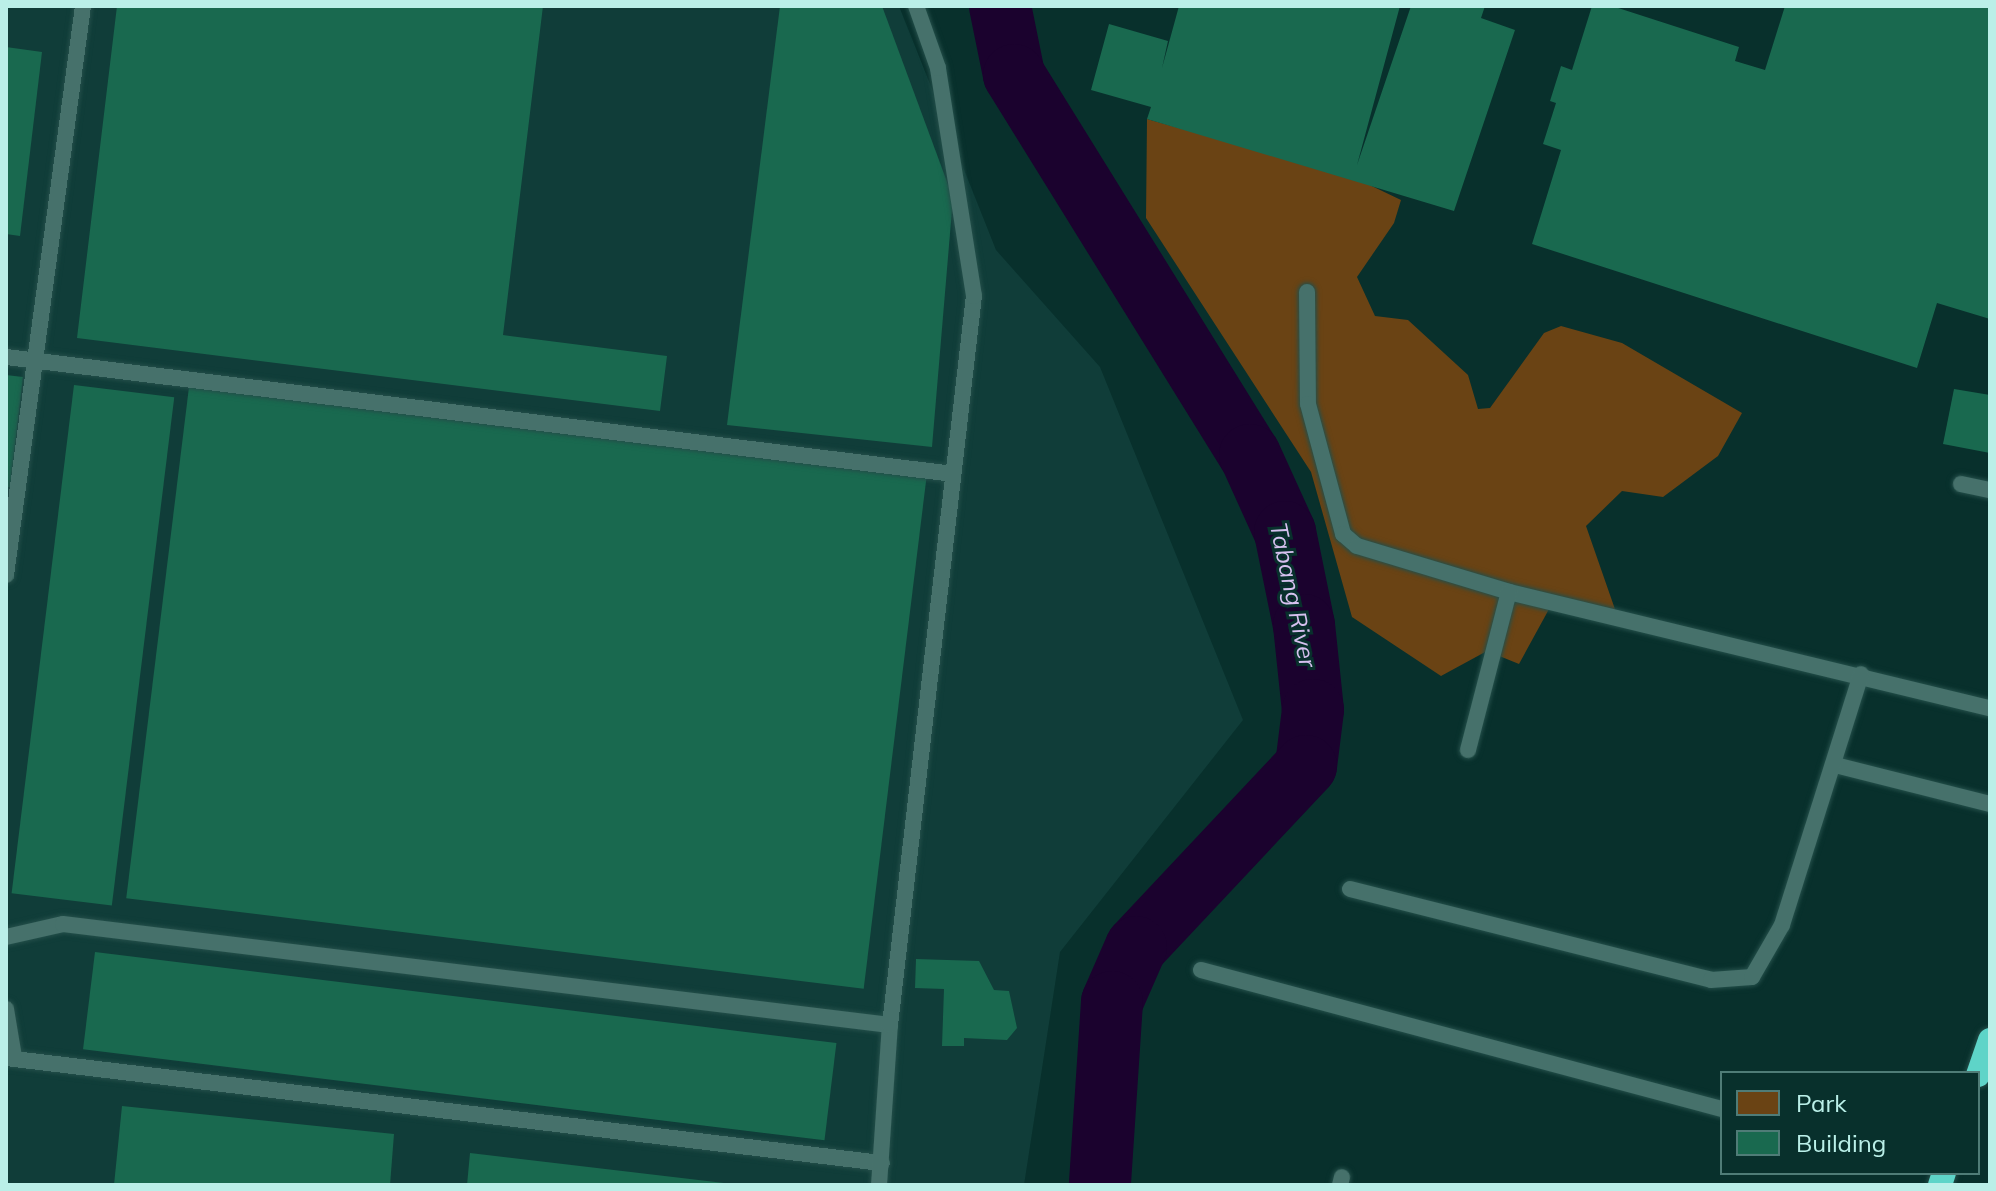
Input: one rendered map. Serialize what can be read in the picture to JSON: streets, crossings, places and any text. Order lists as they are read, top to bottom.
{
  "water": ["Tabang River"],
  "legend": ["Park", "Building"]
}
